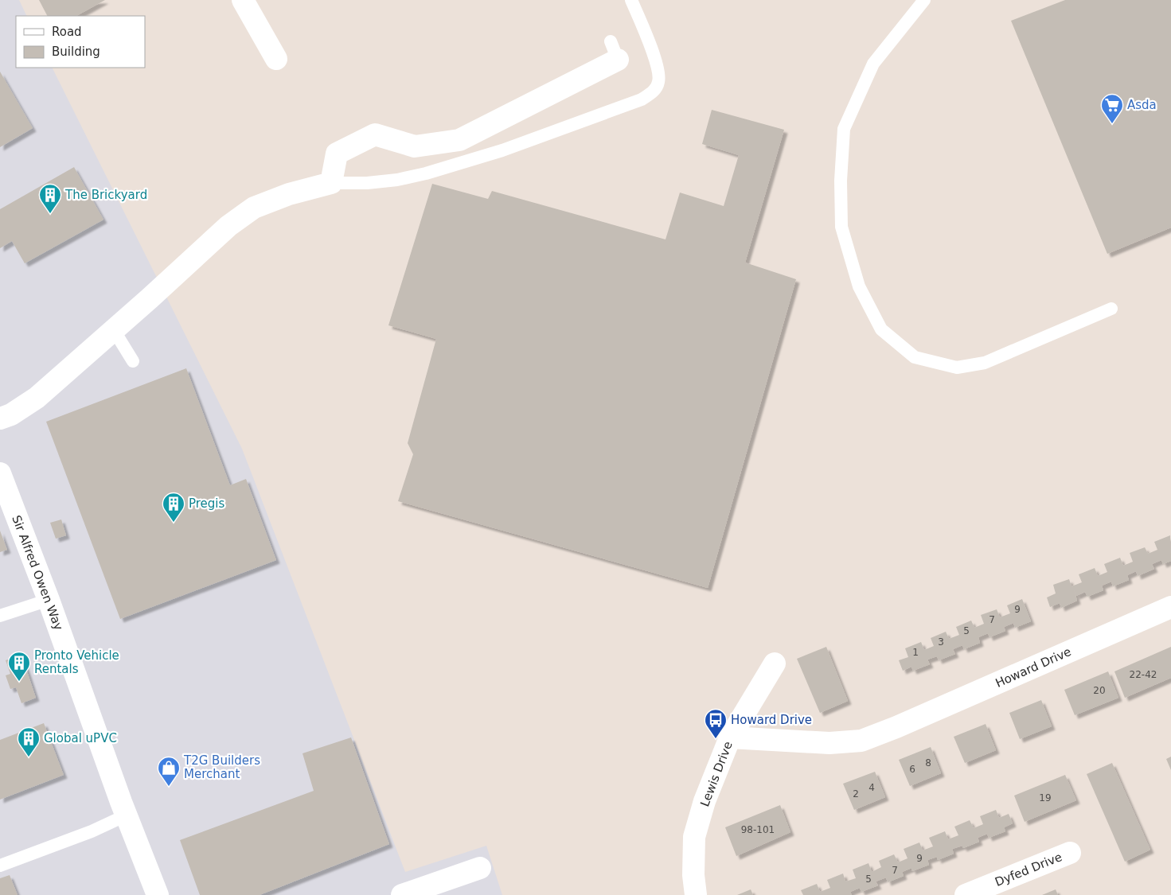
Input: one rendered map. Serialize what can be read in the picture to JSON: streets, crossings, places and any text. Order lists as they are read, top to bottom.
{
  "streets": {
    "street": [
      "Sir Alfred Owen Way",
      "Howard Drive",
      "Lewis Drive",
      "Dyfed Drive"
    ]
  },
  "crossings": [
    ["Howard Drive", "Lewis Drive"]
  ],
  "places": {
    "supermarket": ["Asda"],
    "building": [
      "The Brickyard",
      "Pregis",
      "Pronto Vehicle Rentals",
      "Global uPVC"
    ],
    "bus stop": ["Howard Drive"],
    "shop": ["T2G Builders Merchant"]
  },
  "house_numbers": [
    "9",
    "7",
    "5",
    "3",
    "1",
    "22-42",
    "20",
    "8",
    "6",
    "4",
    "2",
    "19",
    "98-101",
    "9",
    "7",
    "5"
  ],
  "legend": ["Road", "Building"]
}
